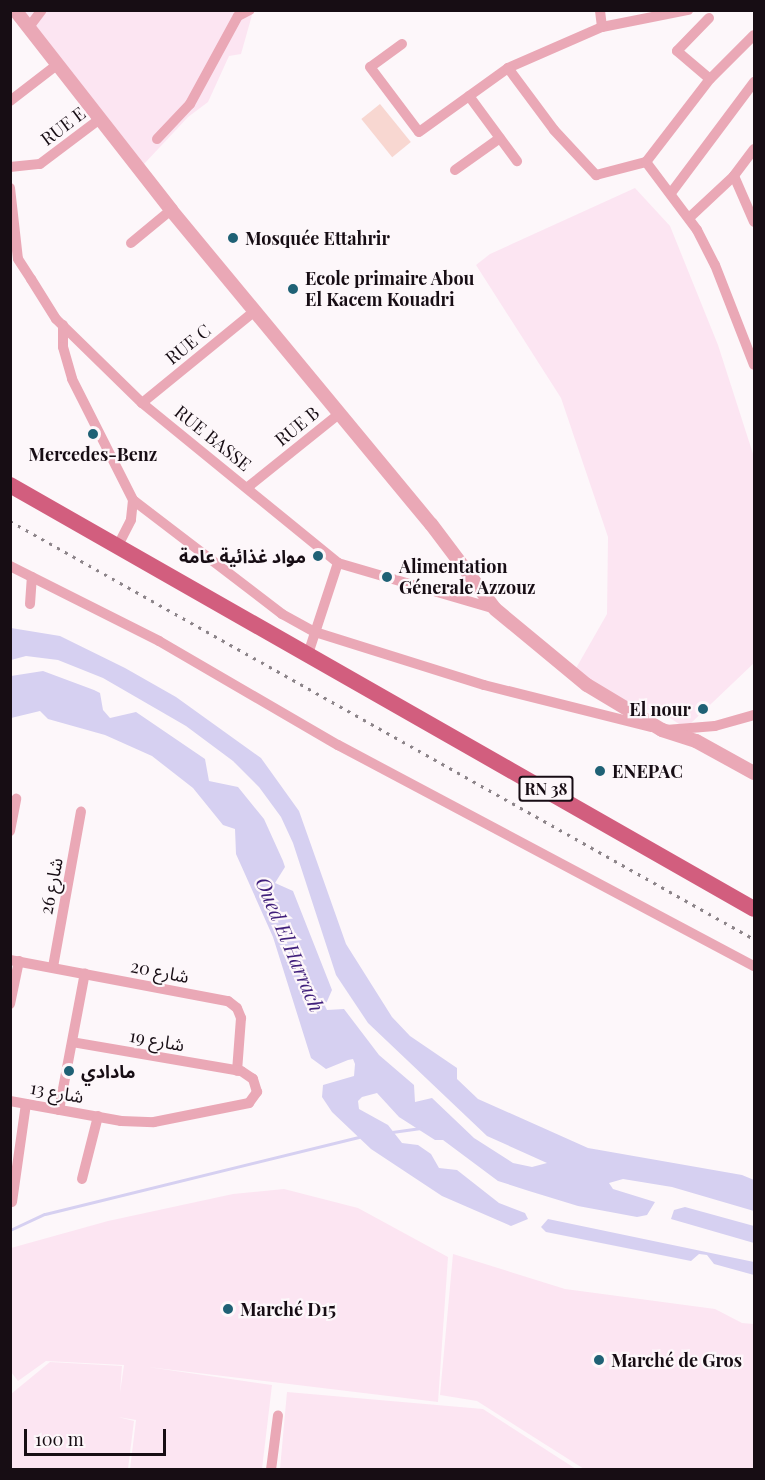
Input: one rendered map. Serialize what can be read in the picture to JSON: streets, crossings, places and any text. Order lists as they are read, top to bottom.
{
  "streets": {
    "main road": ["RN 38"],
    "street": [
      "RUE E",
      "RUE C",
      "RUE B",
      "RUE BASSE",
      "شارع 26",
      "شارع 20",
      "شارع 19",
      "شارع 13"
    ]
  },
  "crossings": [
    ["RUE C", "RUE BASSE"],
    ["RUE B", "RUE BASSE"],
    ["شارع 26", "شارع 20"],
    ["شارع 20", "شارع 19"],
    ["شارع 20", "شارع 13"],
    ["شارع 19", "شارع 13"]
  ],
  "water": ["Oued El Harrach"],
  "places": [
    "Mosquée Ettahrir",
    "Ecole primaire Abou El Kacem Kouadri",
    "Mercedes-Benz",
    "مواد غذائية عامة",
    "Alimentation Génerale Azzouz",
    "El nour",
    "ENEPAC",
    "مادادي",
    "Marché D15",
    "Marché de Gros"
  ],
  "scale_bar": "100 m"
}
